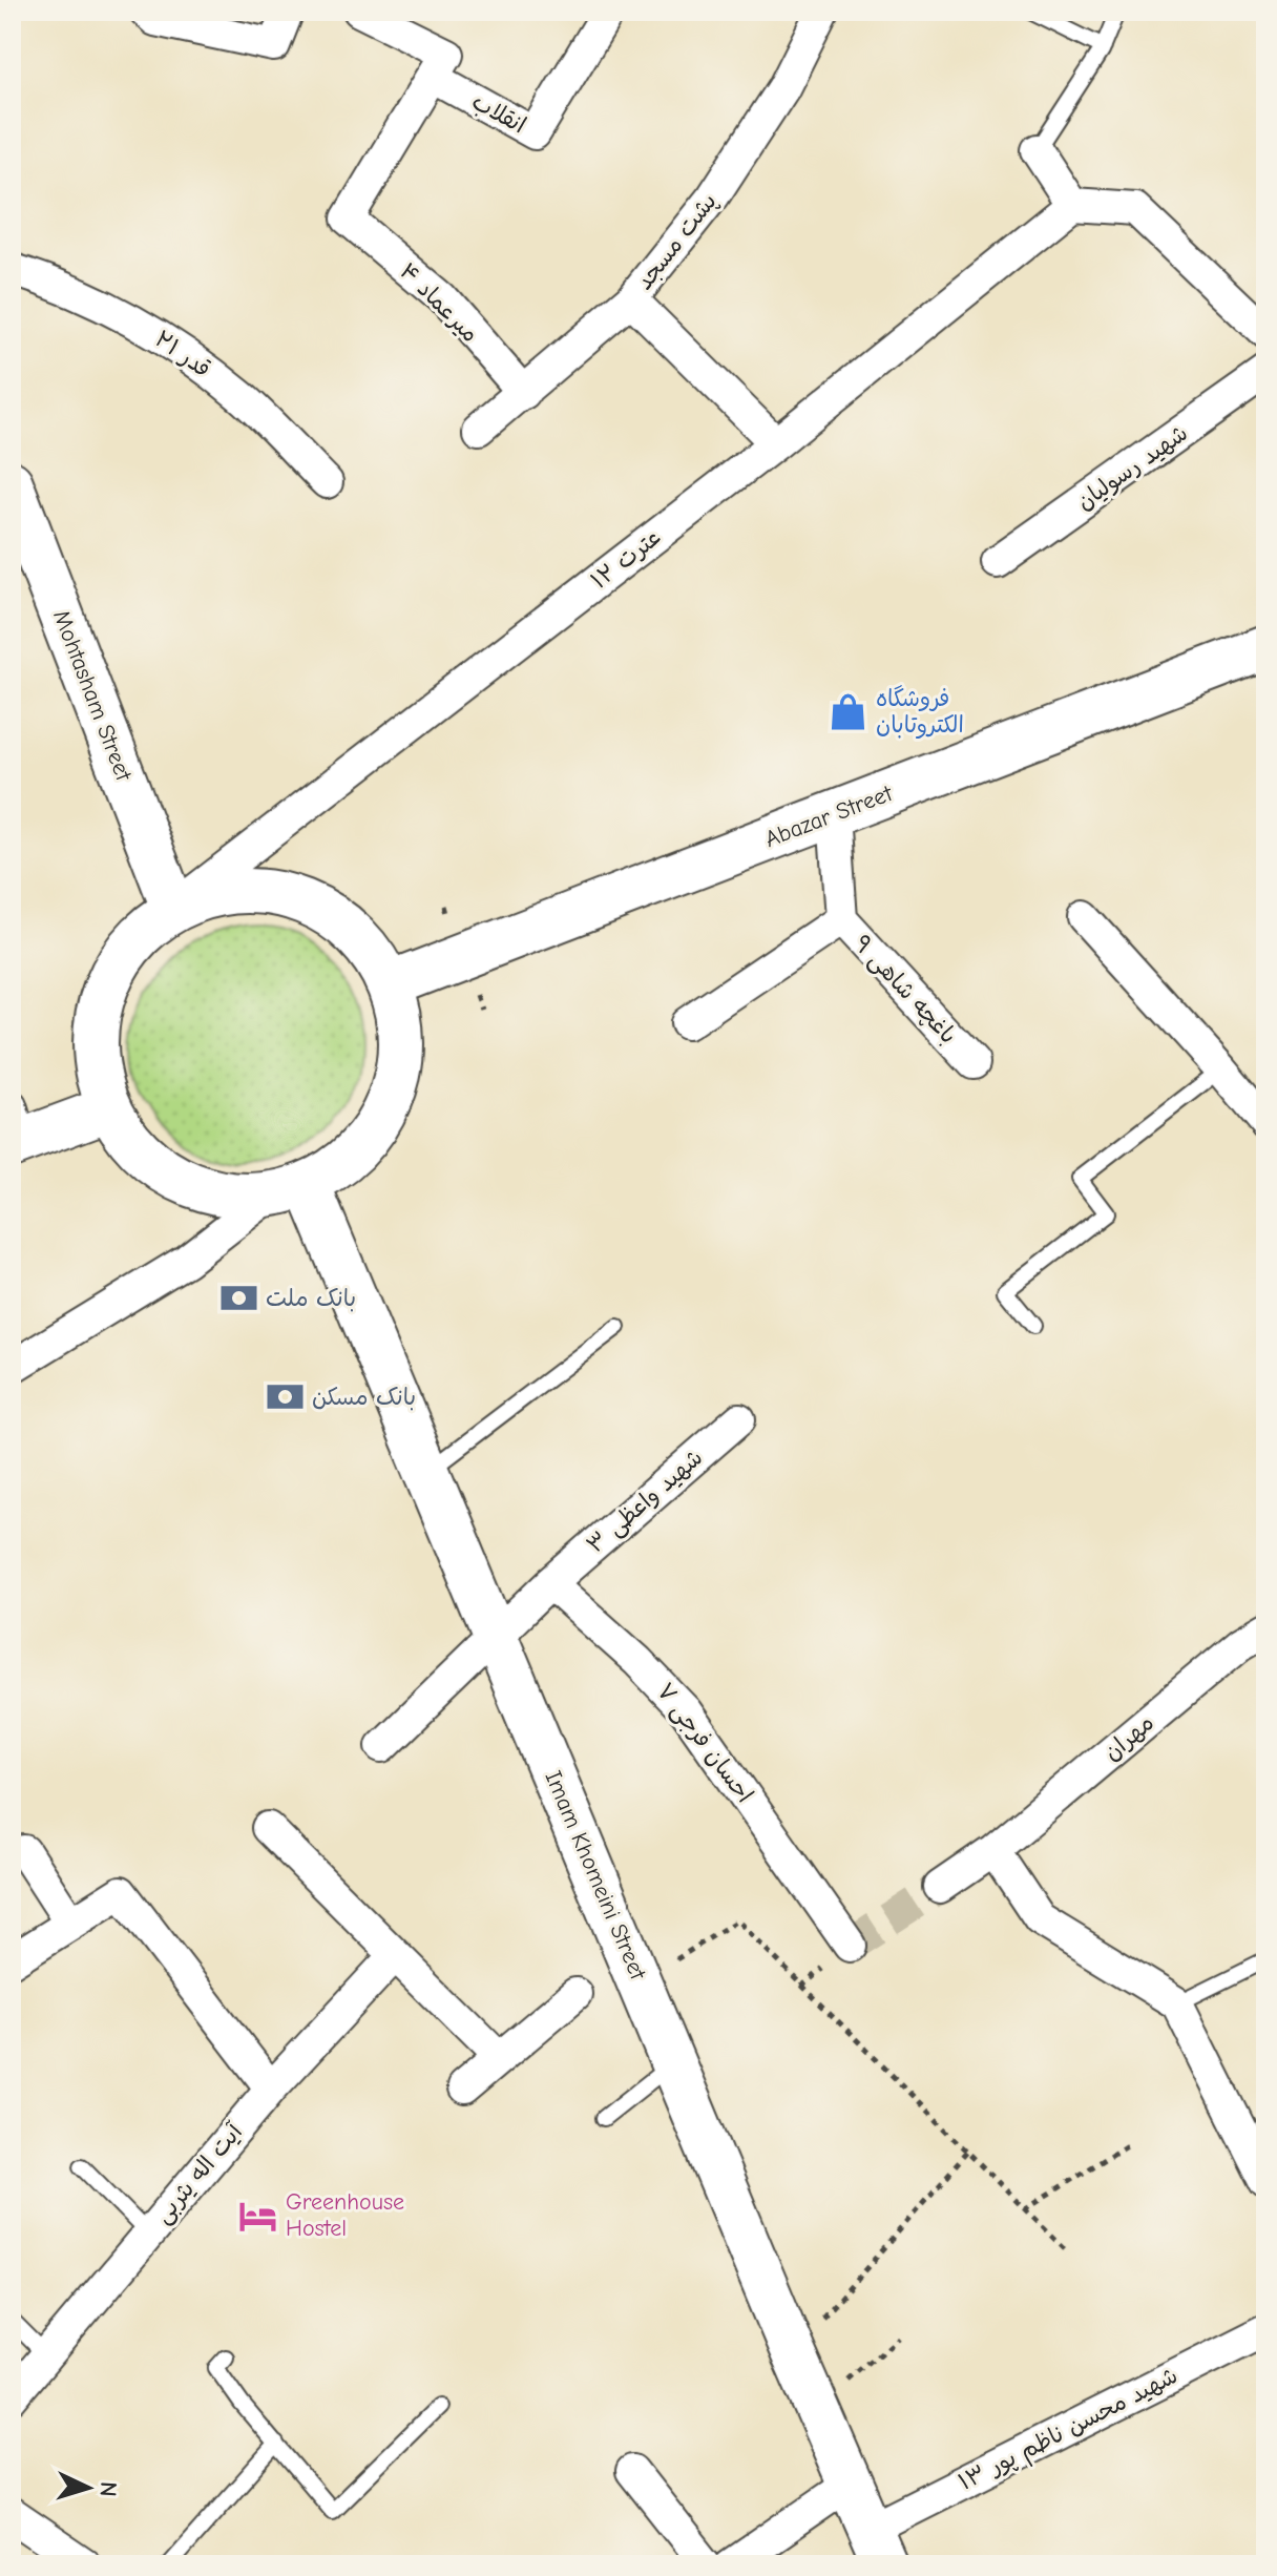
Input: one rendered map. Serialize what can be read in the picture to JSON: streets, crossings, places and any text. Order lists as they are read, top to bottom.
{
  "streets": {
    "main road": ["Mohtasham Street", "Abazar Street", "Imam Khomeini Street"],
    "street": [
      "انقلاب",
      "پشت مسجد",
      "میرعماد ۴",
      "قدر ۲۱",
      "شهید رسولیان",
      "عترت ۱۲",
      "باغچه شاهی ۹",
      "شهید واعظی ۳",
      "مهران",
      "احسان فرجی ۷",
      "آیت اله یثربی",
      "شهید محسن ناظم پور ۱۳"
    ]
  },
  "crossings": [
    ["انقلاب", "میرعماد ۴"],
    ["پشت مسجد", "میرعماد ۴"],
    ["عترت ۱۲", "Mohtasham Street"],
    ["Abazar Street", "باغچه شاهی ۹"],
    ["شهید واعظی ۳", "احسان فرجی ۷"],
    ["Imam Khomeini Street", "شهید محسن ناظم پور ۱۳"]
  ],
  "places": {
    "shop": ["فروشگاه الکتروتابان"],
    "bank": ["بانک ملت", "بانک مسکن"],
    "hotel": ["Greenhouse Hostel"]
  },
  "north": "right"
}
